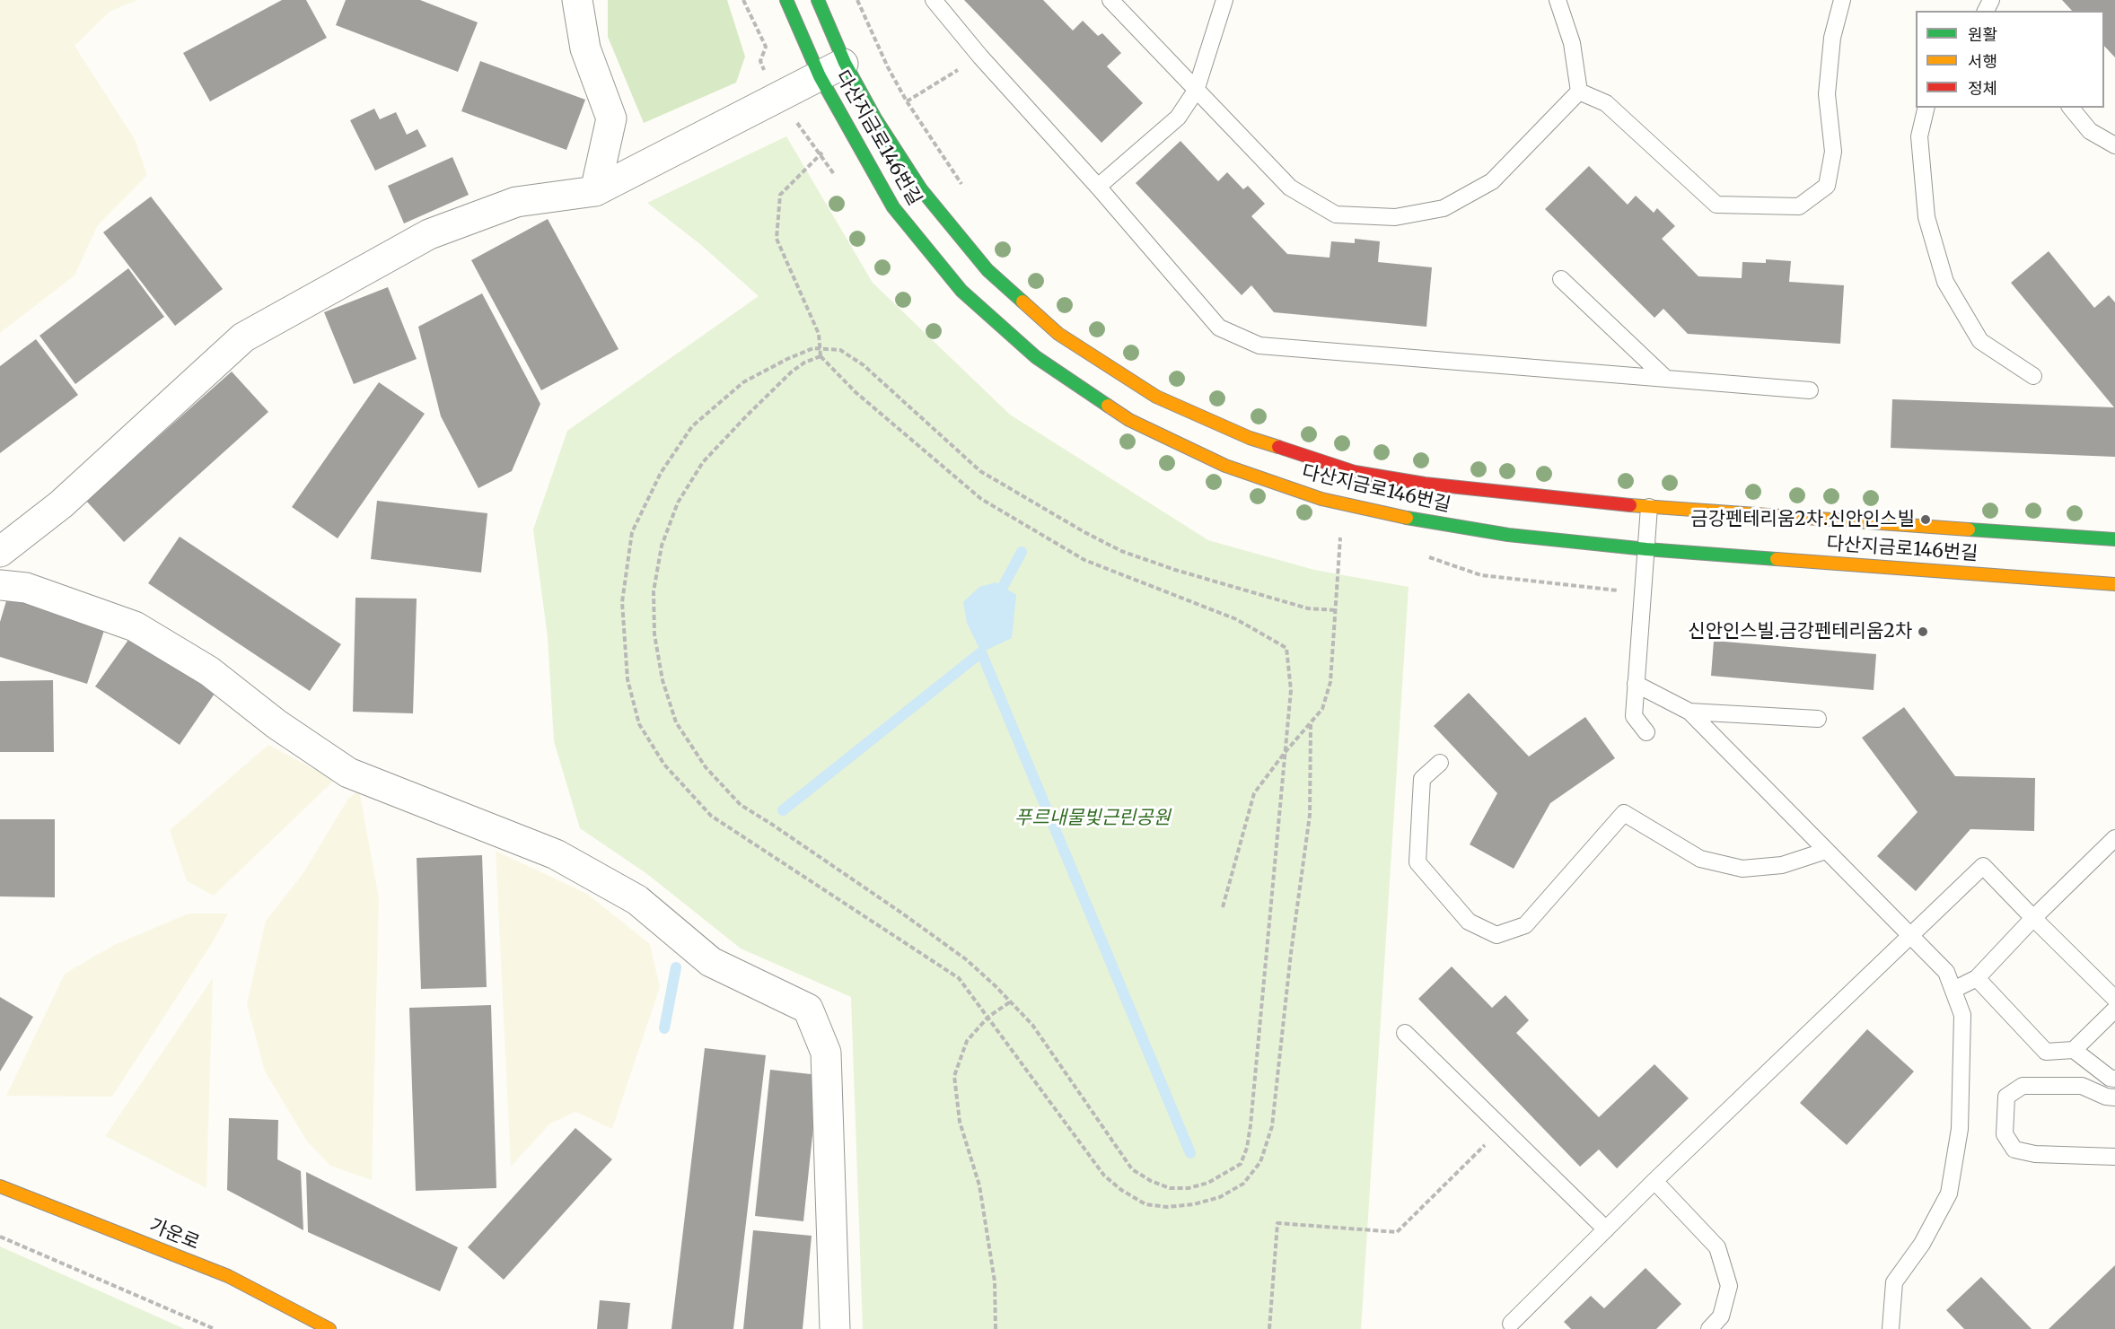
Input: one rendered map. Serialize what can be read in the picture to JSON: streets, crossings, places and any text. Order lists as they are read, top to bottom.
{
  "streets": {
    "street": ["다산지금로146번길", "가운로"]
  },
  "parks": ["푸르내물빛근린공원"],
  "places": ["금강펜테리움2차.신안인스빌", "신안인스빌.금강펜테리움2차"],
  "legend": ["원활", "서행", "정체"]
}
